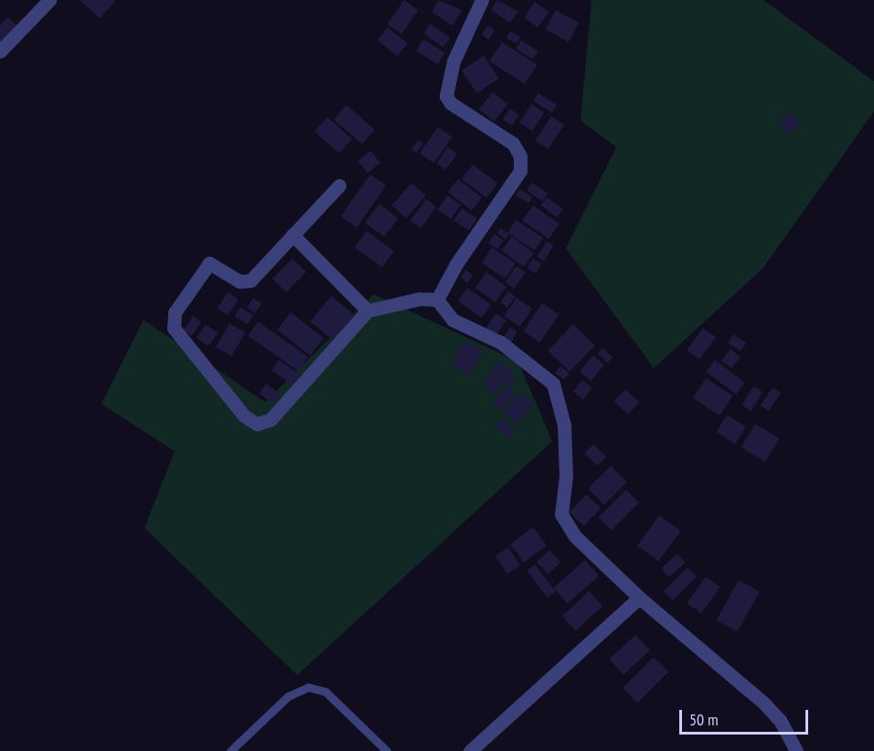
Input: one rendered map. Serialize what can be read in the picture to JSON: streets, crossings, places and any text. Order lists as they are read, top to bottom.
{
  "scale_bar": "50 m"
}
